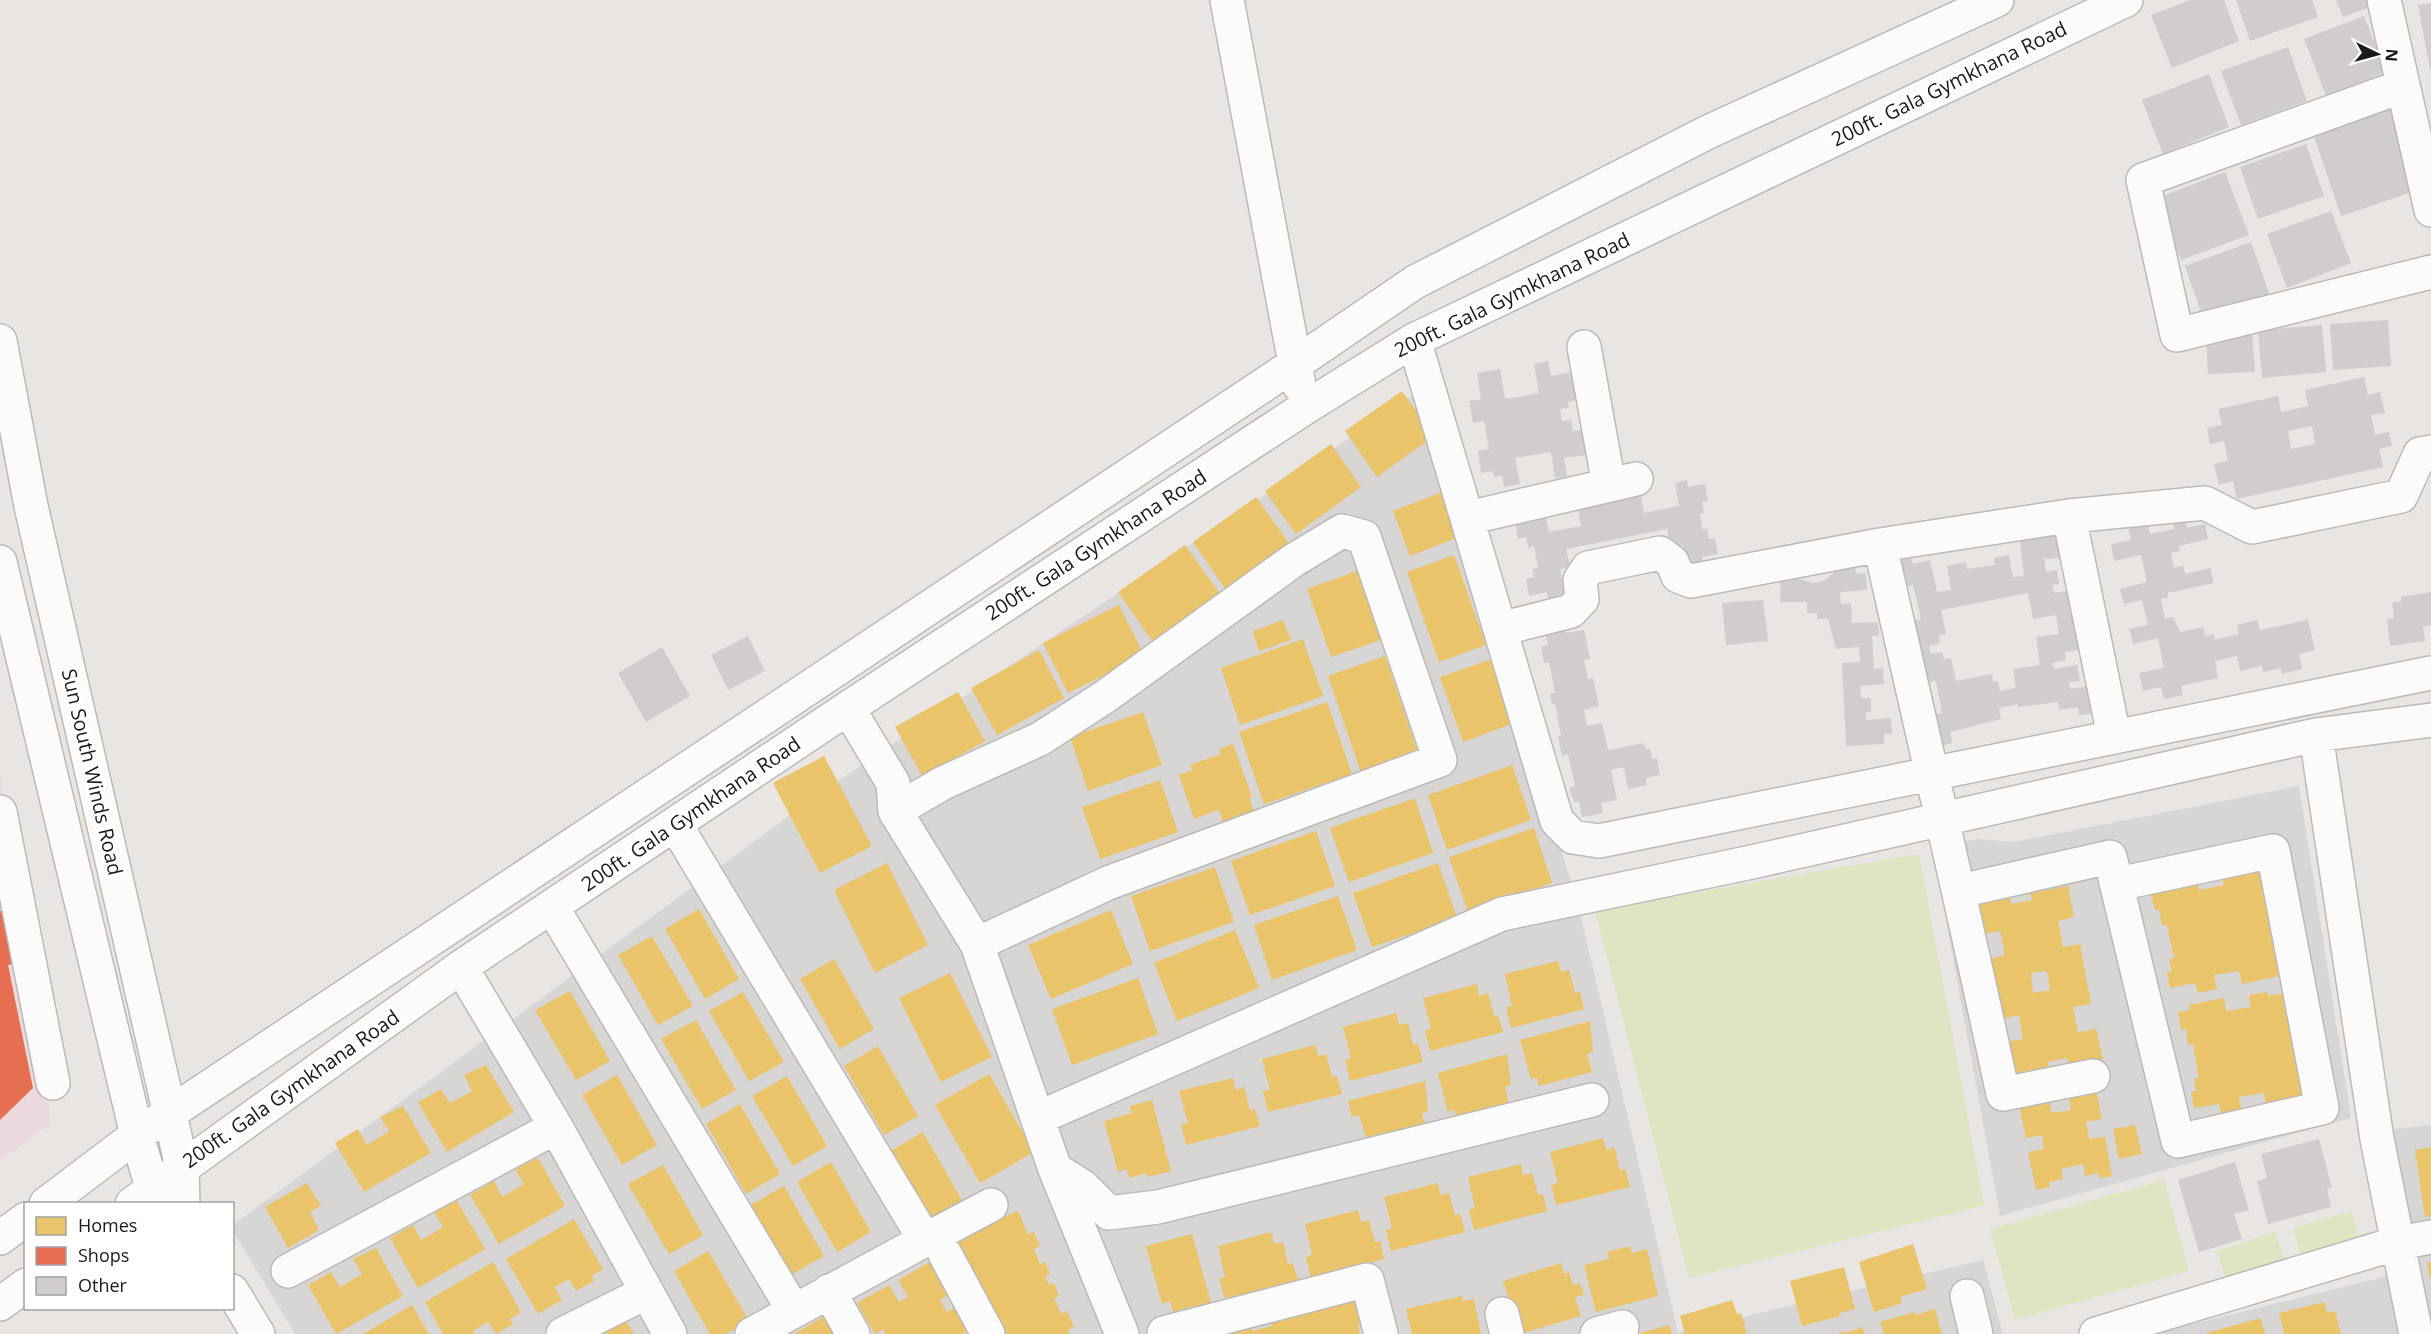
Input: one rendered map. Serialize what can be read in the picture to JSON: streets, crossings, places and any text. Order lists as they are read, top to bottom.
{
  "streets": {
    "street": ["200ft. Gala Gymkhana Road", "Sun South Winds Road"]
  },
  "crossings": [
    ["200ft. Gala Gymkhana Road", "Sun South Winds Road"]
  ],
  "legend": ["Homes", "Shops", "Other"],
  "north": "right"
}
